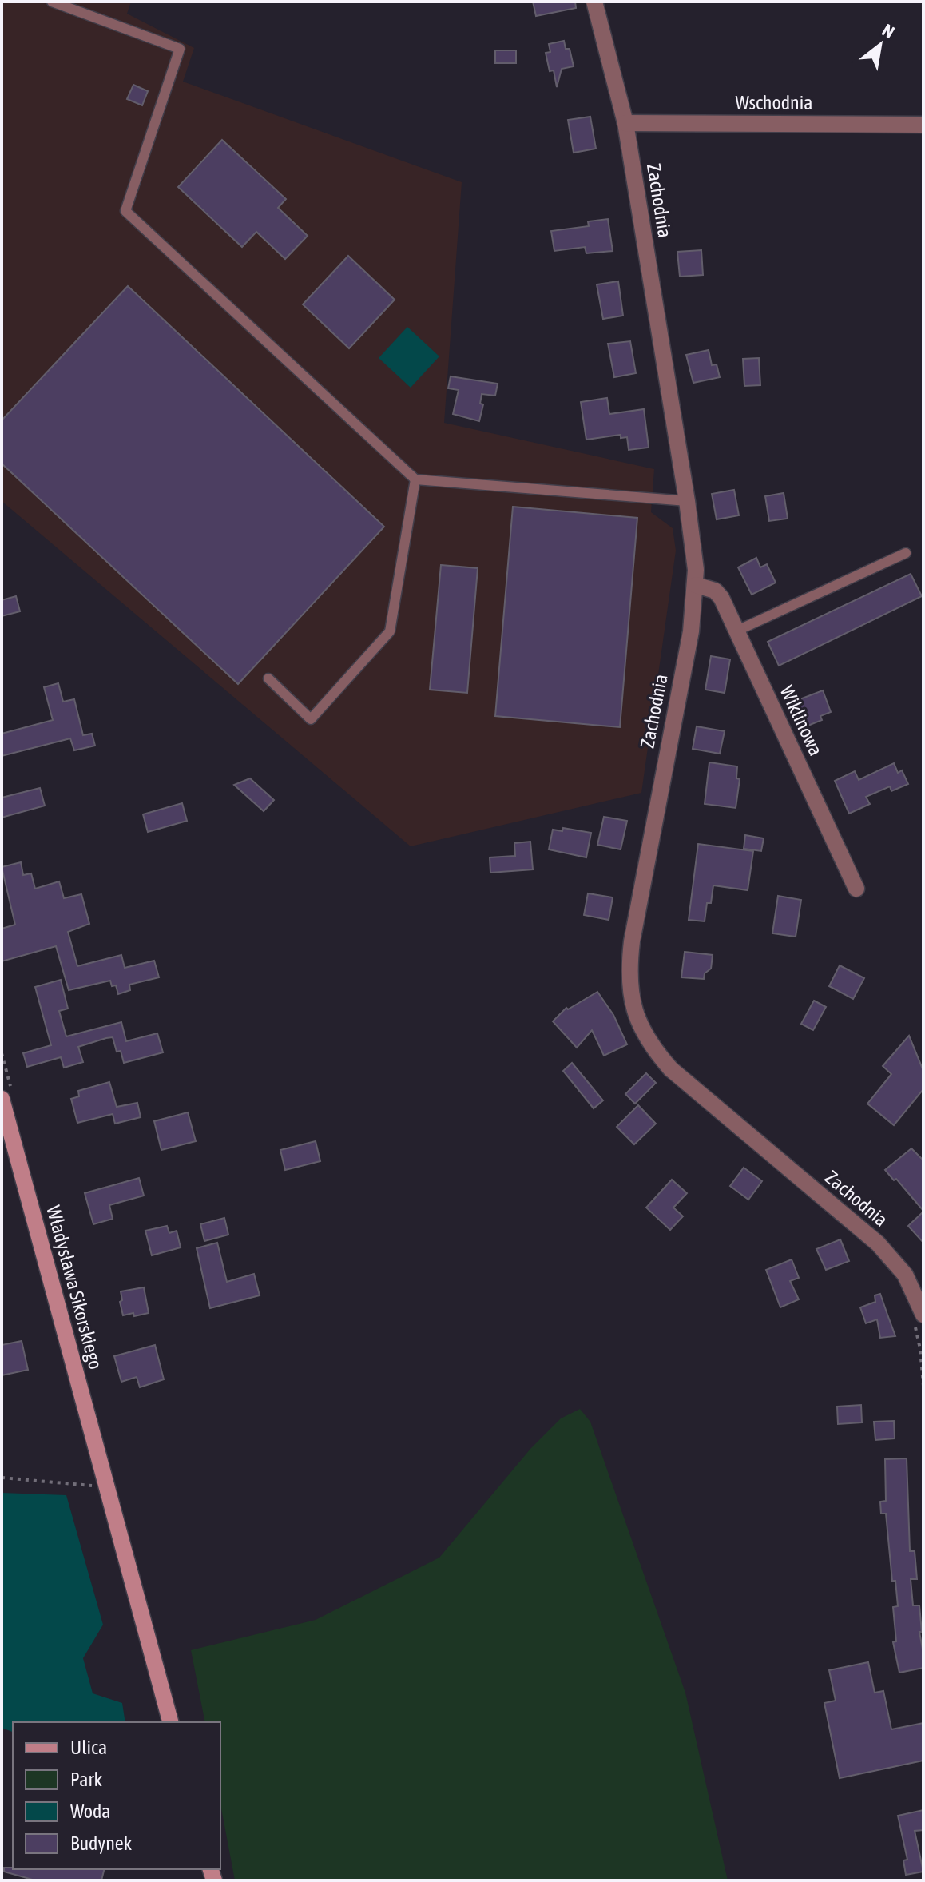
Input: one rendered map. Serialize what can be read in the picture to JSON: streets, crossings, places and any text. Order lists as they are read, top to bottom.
{
  "streets": {
    "main road": ["Władysława Sikorskiego"],
    "street": ["Wschodnia", "Zachodnia", "Wiklinowa"]
  },
  "crossings": [
    ["Wschodnia", "Zachodnia"],
    ["Zachodnia", "Wiklinowa"]
  ],
  "legend": [
    "Ulica",
    "Park",
    "Woda",
    "Budynek"
  ],
  "north": "top right"
}
